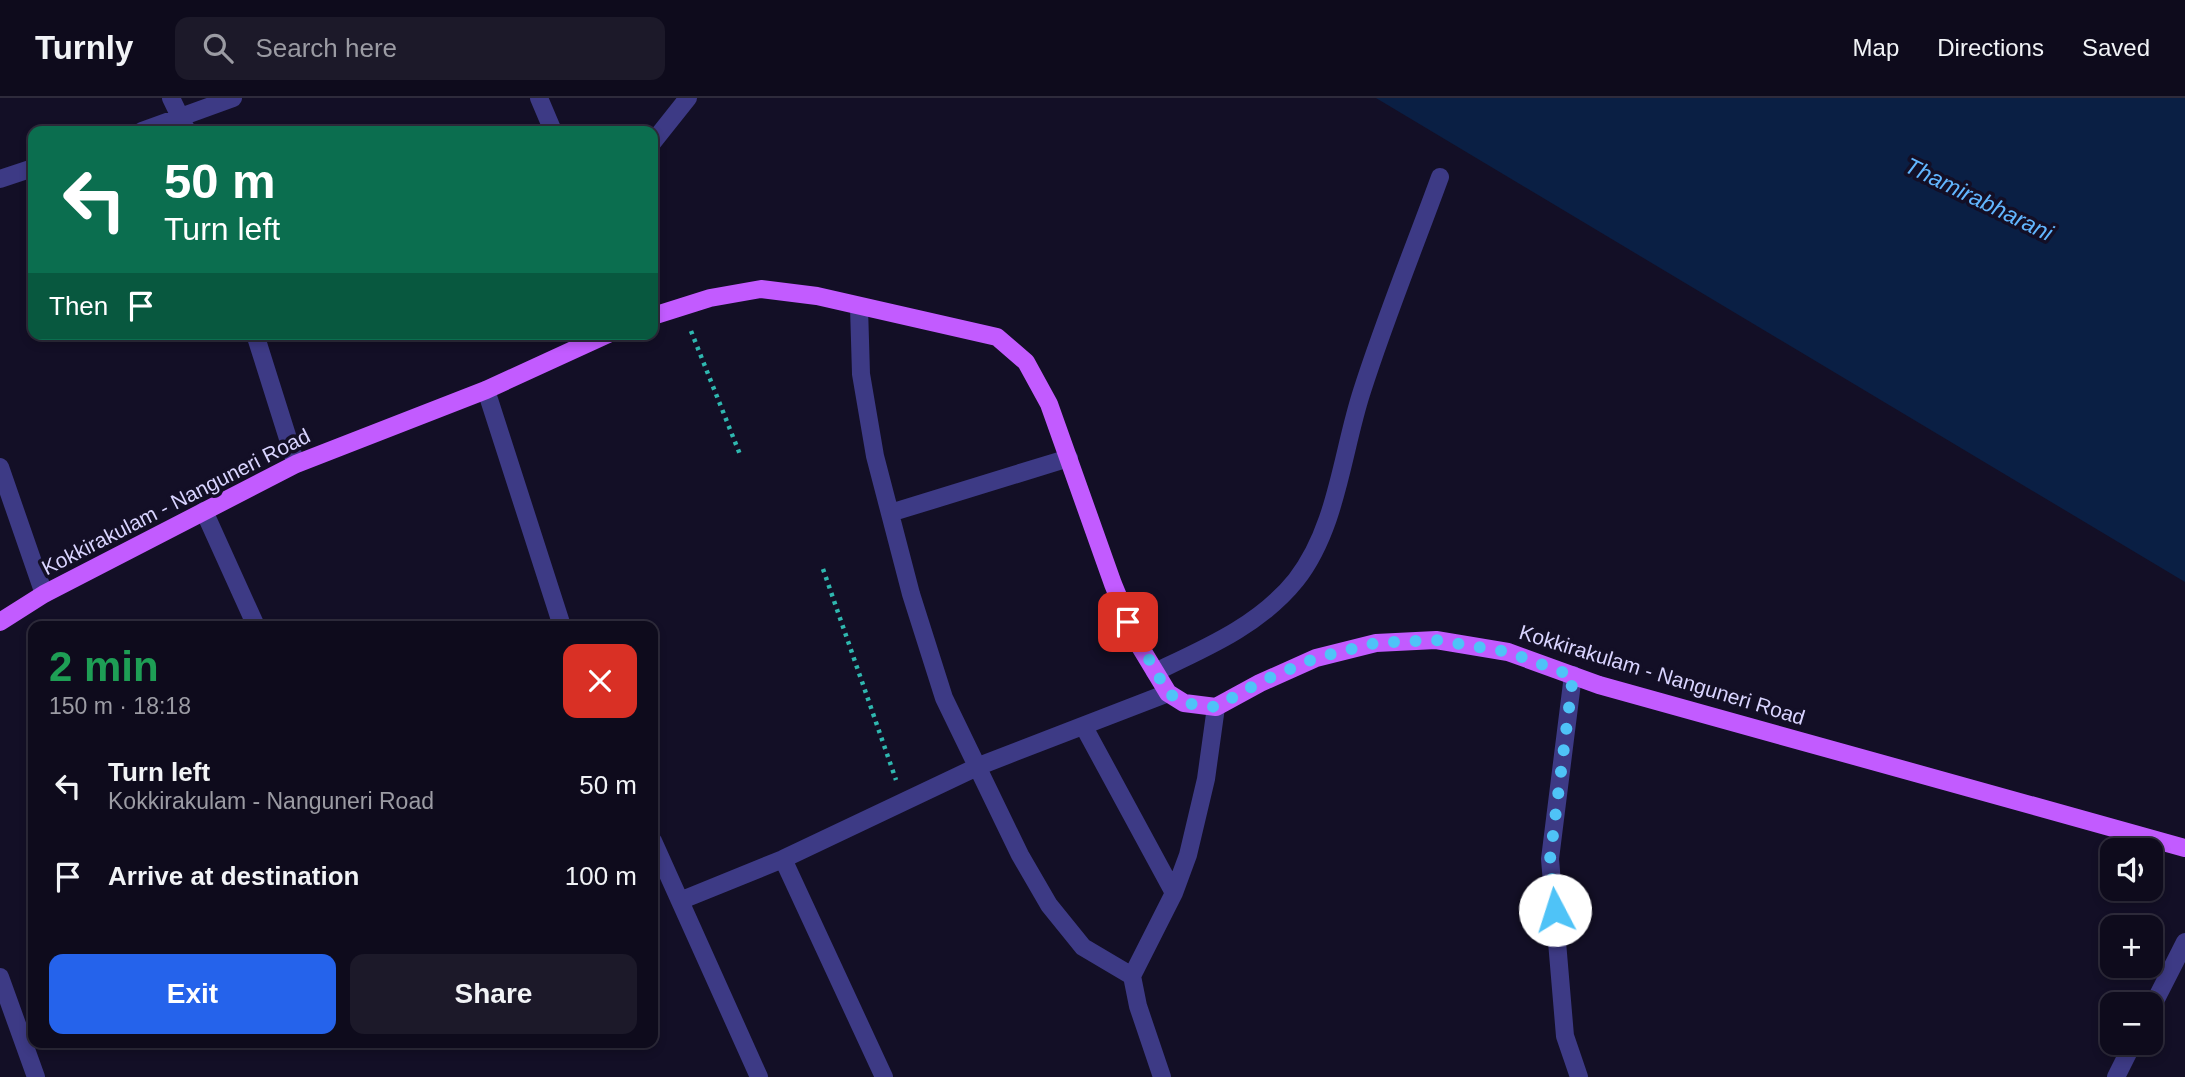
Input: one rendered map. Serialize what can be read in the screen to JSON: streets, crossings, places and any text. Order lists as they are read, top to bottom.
{
  "streets": {
    "main road": ["Kokkirakulam - Nanguneri Road"]
  },
  "water": ["Thamirabharani"],
  "page": {
    "header": "Turnly",
    "search": "Search here",
    "nav": ["Map", "Directions", "Saved"],
    "turn": ["50 m", "Turn left"],
    "then": "Then",
    "heading": ["2 min", "150 m · 18:18"],
    "list": [
      {
        "name": "Turn left",
        "note": "Kokkirakulam - Nanguneri Road",
        "value": "50 m"
      },
      {
        "name": "Arrive at destination",
        "value": "100 m"
      }
    ],
    "map_buttons": ["+", "−"],
    "buttons": ["Exit", "Share"]
  }
}
